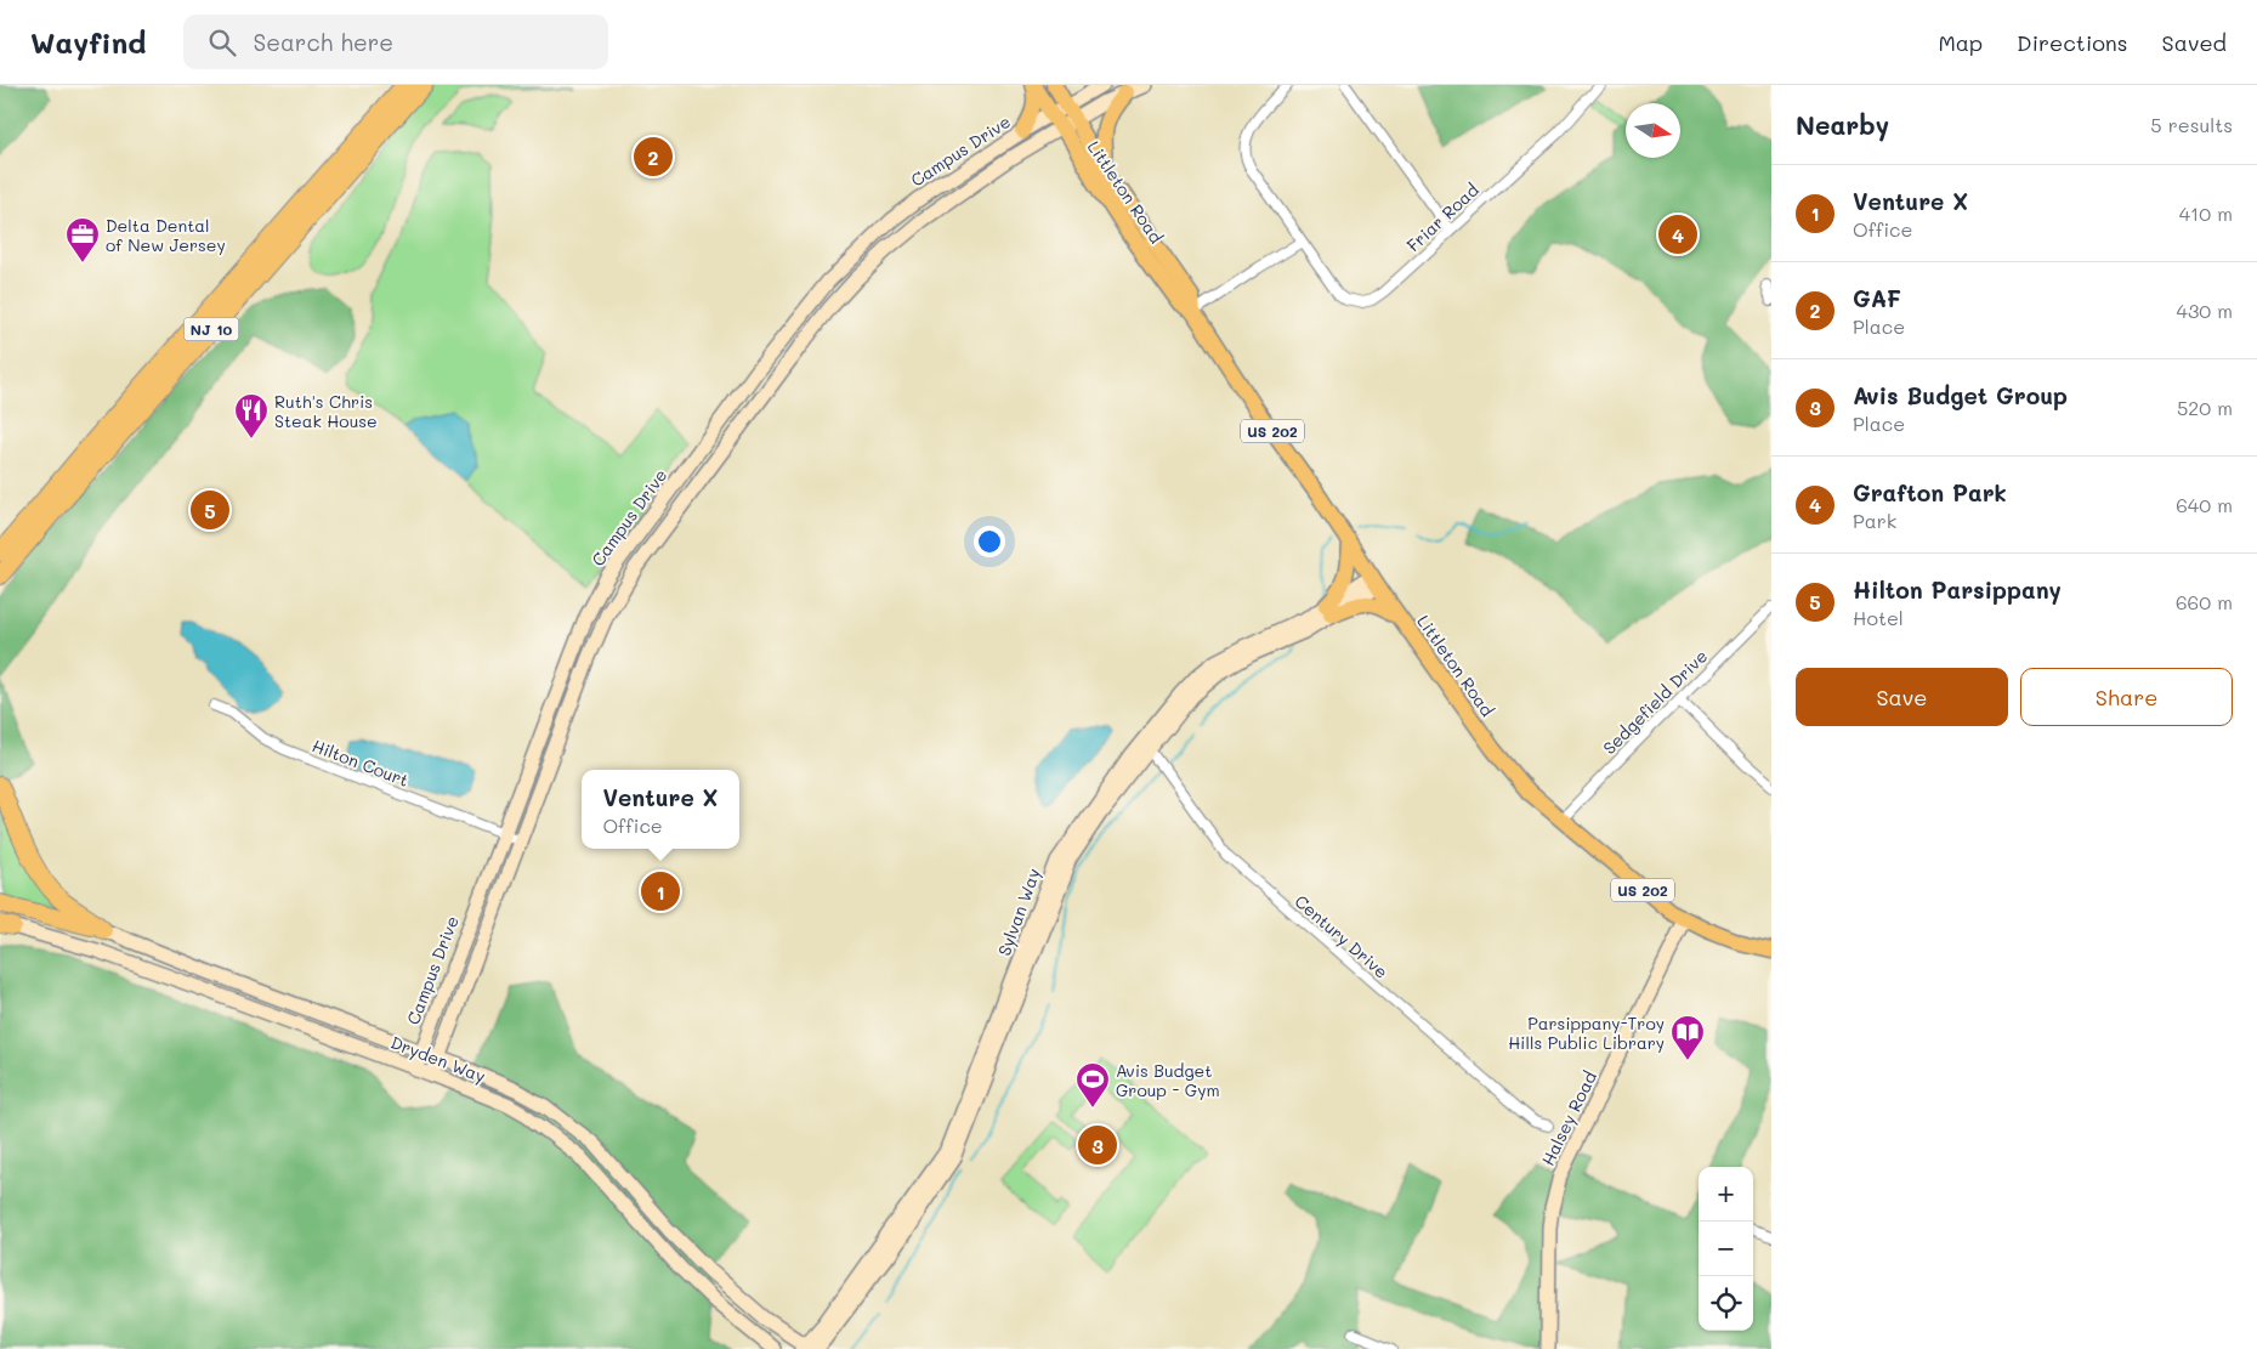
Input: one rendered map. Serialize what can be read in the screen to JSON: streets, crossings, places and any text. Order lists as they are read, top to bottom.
{
  "streets": {
    "highway": ["NJ 10"],
    "main road": ["Littleton Road", "US 202"],
    "street": [
      "Campus Drive",
      "Friar Road",
      "Sedgefield Drive",
      "Hilton Court",
      "Sylvan Way",
      "Century Drive",
      "Dryden Way",
      "Halsey Road"
    ]
  },
  "crossings": [
    ["Campus Drive", "Littleton Road"],
    ["Campus Drive", "Hilton Court"],
    ["Campus Drive", "Dryden Way"],
    ["Littleton Road", "Sedgefield Drive"],
    ["Littleton Road", "Sylvan Way"],
    ["Littleton Road", "Halsey Road"],
    ["Sylvan Way", "Century Drive"],
    ["Sylvan Way", "Dryden Way"]
  ],
  "places": {
    "office": ["Delta Dental of New Jersey"],
    "restaurant": ["Ruth's Chris Steak House"],
    "library": ["Parsippany-Troy Hills Public Library"],
    "sports": ["Avis Budget Group - Gym"]
  },
  "north": "right",
  "page": {
    "header": "Wayfind",
    "search": "Search here",
    "nav": ["Map", "Directions", "Saved"],
    "heading": ["Nearby", "5 results"],
    "pins": [
      "2",
      "4",
      "5",
      "1",
      "3"
    ],
    "list": [
      {
        "mark": "1",
        "name": "Venture X",
        "note": "Office",
        "value": "410 m"
      },
      {
        "mark": "2",
        "name": "GAF",
        "note": "Place",
        "value": "430 m"
      },
      {
        "mark": "3",
        "name": "Avis Budget Group",
        "note": "Place",
        "value": "520 m"
      },
      {
        "mark": "4",
        "name": "Grafton Park",
        "note": "Park",
        "value": "640 m"
      },
      {
        "mark": "5",
        "name": "Hilton Parsippany",
        "note": "Hotel",
        "value": "660 m"
      }
    ],
    "buttons": ["Save", "Share"],
    "popup": ["Venture X", "Office"],
    "map_buttons": ["+", "−"]
  }
}
